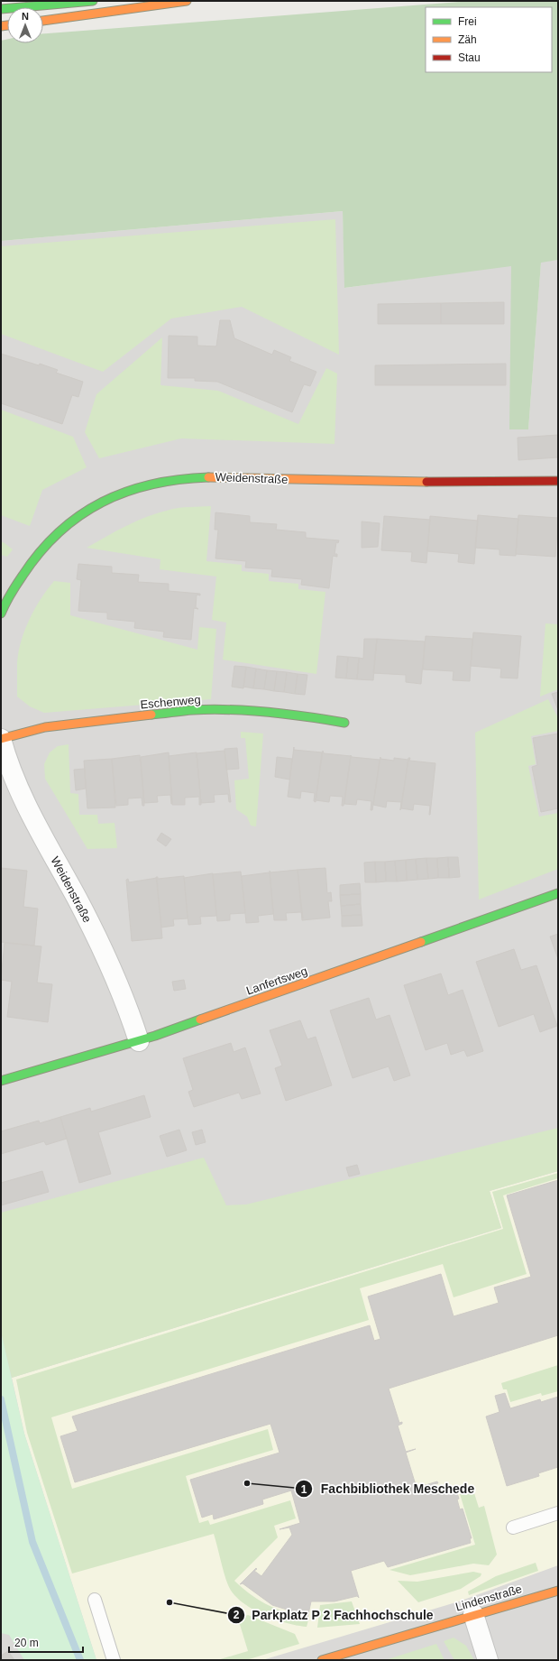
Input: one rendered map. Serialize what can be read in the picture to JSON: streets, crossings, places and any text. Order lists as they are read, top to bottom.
{
  "streets": {
    "main road": [
      "Weidenstraße",
      "Eschenweg",
      "Lanfertsweg",
      "Lindenstraße"
    ]
  },
  "crossings": [
    ["Weidenstraße", "Eschenweg"],
    ["Weidenstraße", "Lanfertsweg"]
  ],
  "places": ["Fachbibliothek Meschede", "Parkplatz P 2 Fachhochschule"],
  "legend": ["Frei", "Zäh", "Stau"],
  "scale_bar": "20 m",
  "north": "top"
}
